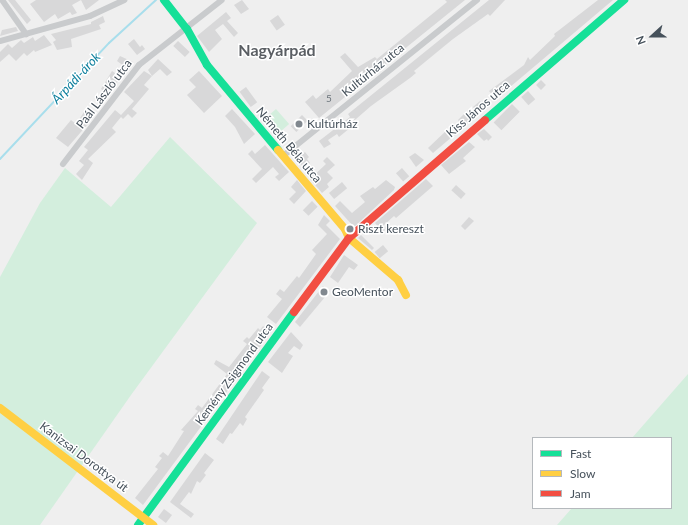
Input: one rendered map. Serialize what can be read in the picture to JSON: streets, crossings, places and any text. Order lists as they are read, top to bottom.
{
  "streets": {
    "street": [
      "Kultúrház utca",
      "Paál László utca",
      "Kiss János utca",
      "Németh Béla utca",
      "Kemény Zsigmond utca",
      "Kanizsai Dorottya út"
    ]
  },
  "crossings": [
    ["Kultúrház utca", "Németh Béla utca"],
    ["Paál László utca", "Németh Béla utca"],
    ["Kiss János utca", "Németh Béla utca"],
    ["Kiss János utca", "Kemény Zsigmond utca"],
    ["Németh Béla utca", "Kemény Zsigmond utca"],
    ["Kemény Zsigmond utca", "Kanizsai Dorottya út"]
  ],
  "districts": ["Nagyárpád"],
  "water": ["Árpádi-árok"],
  "places": ["Kultúrház", "Riszt kereszt", "GeoMentor"],
  "house_numbers": ["5"],
  "legend": ["Fast", "Slow", "Jam"],
  "north": "left"
}
